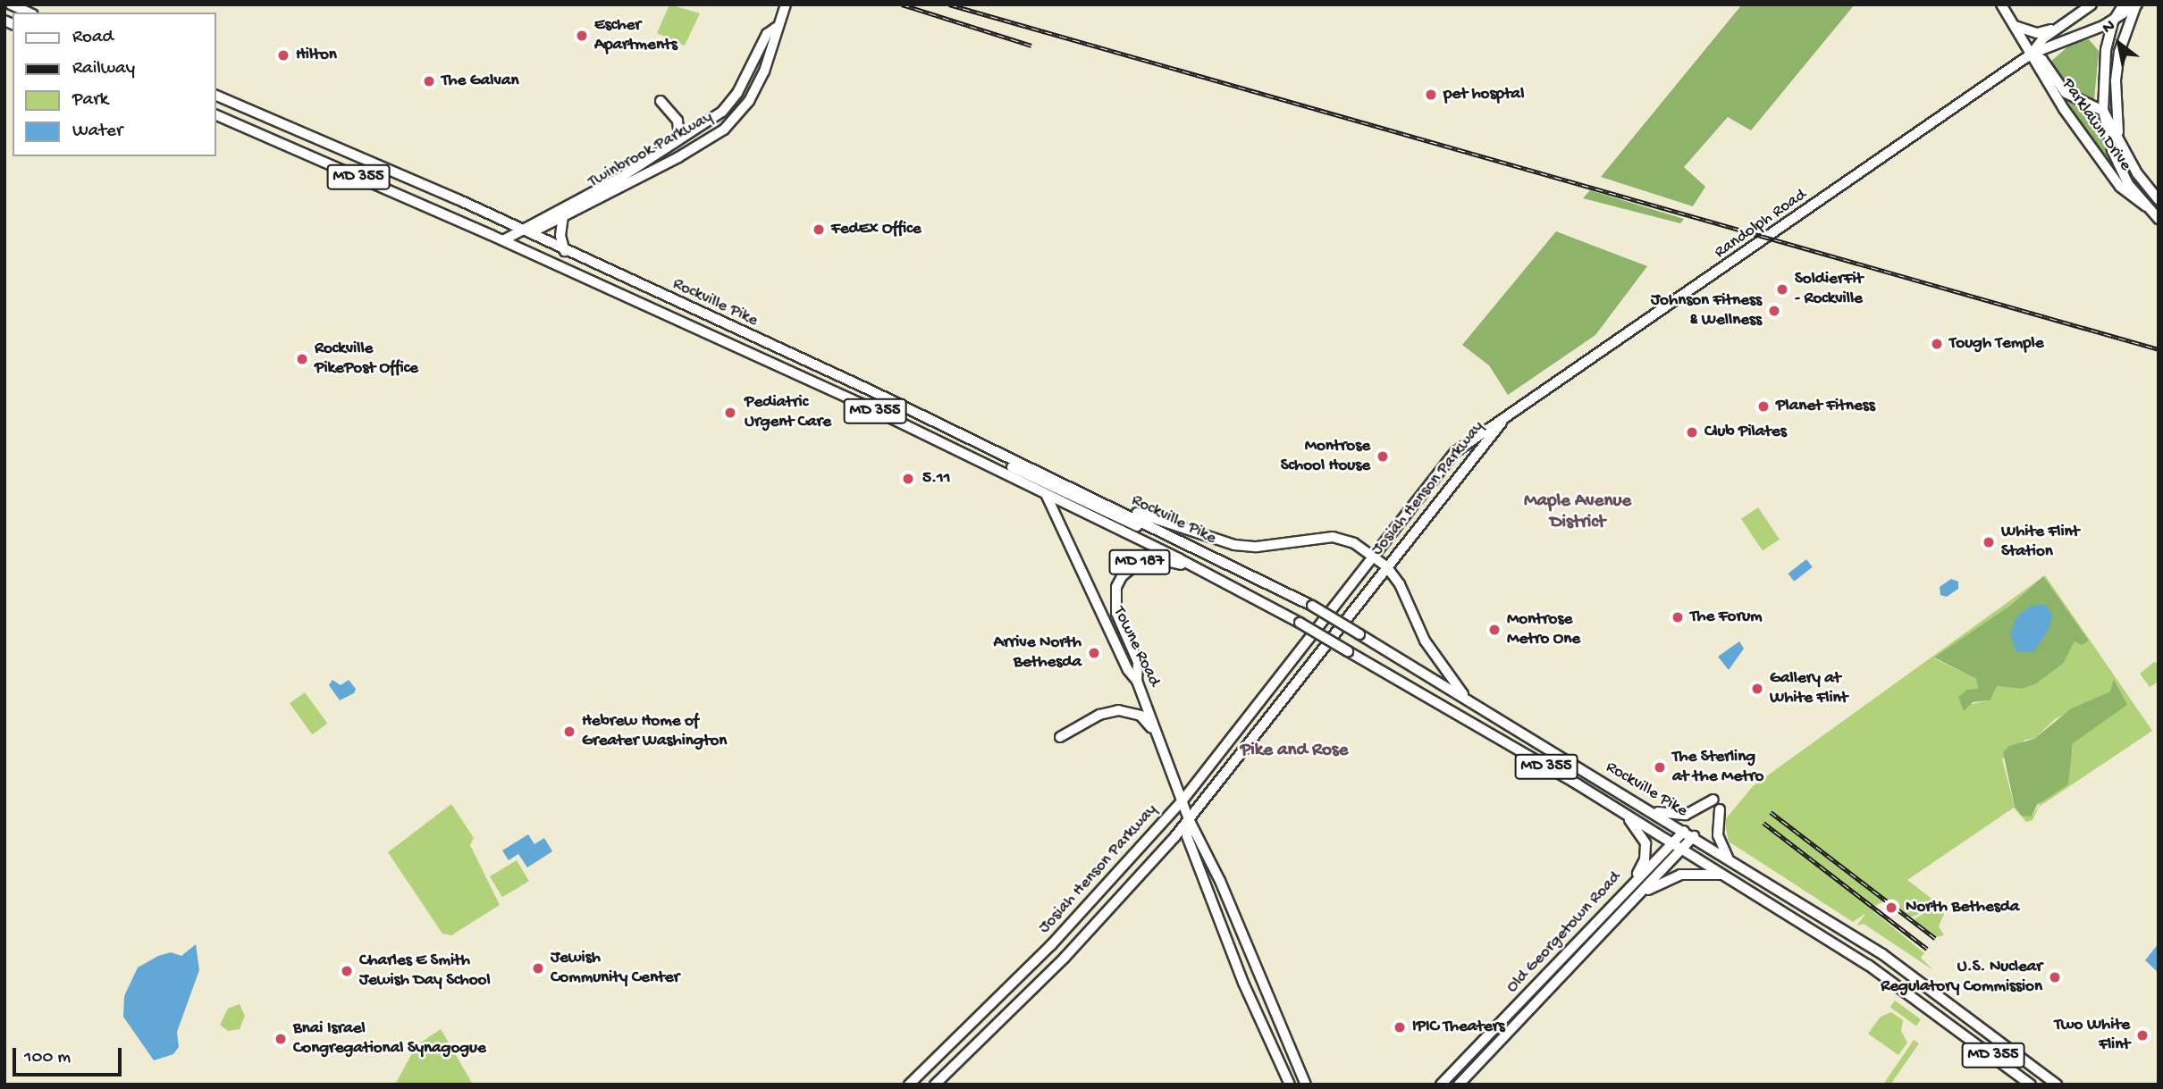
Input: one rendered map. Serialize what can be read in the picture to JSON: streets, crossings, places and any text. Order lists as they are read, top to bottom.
{
  "streets": {
    "main road": [
      "Parklawn Drive",
      "Twinbrook Parkway",
      "MD 355",
      "Randolph Road",
      "Rockville Pike",
      "Josiah Henson Parkway",
      "MD 187",
      "Towne Road",
      "Old Georgetown Road"
    ]
  },
  "crossings": [
    ["Parklawn Drive", "Randolph Road"],
    ["Twinbrook Parkway", "Rockville Pike"],
    ["Randolph Road", "Josiah Henson Parkway"],
    ["Rockville Pike", "MD 187"],
    ["Rockville Pike", "Towne Road"],
    ["Rockville Pike", "Old Georgetown Road"],
    ["Josiah Henson Parkway", "Towne Road"],
    ["MD 187", "Towne Road"]
  ],
  "districts": ["Maple Avenue District", "Pike and Rose"],
  "places": [
    "Escher Apartments",
    "Hilton",
    "The Galvan",
    "pet hosptal",
    "FedEx Office",
    "SoldierFit - Rockville",
    "Johnson Fitness & Wellness",
    "Tough Temple",
    "Rockville PikePost Office",
    "Planet Fitness",
    "Pediatric Urgent Care",
    "Club Pilates",
    "Montrose School House",
    "5.11",
    "White Flint Station",
    "The Forum",
    "Montrose Metro One",
    "Arrive North Bethesda",
    "Gallery at White Flint",
    "Hebrew Home of Greater Washington",
    "The Sterling at the Metro",
    "North Bethesda",
    "Jewish Community Center",
    "Charles E Smith Jewish Day School",
    "U.S. Nuclear Regulatory Commission",
    "IPIC Theaters",
    "Two White Flint",
    "Bnai Israel Congregational Synagogue"
  ],
  "legend": [
    "Road",
    "Railway",
    "Park",
    "Water"
  ],
  "scale_bar": "100 m",
  "north": "top left"
}
